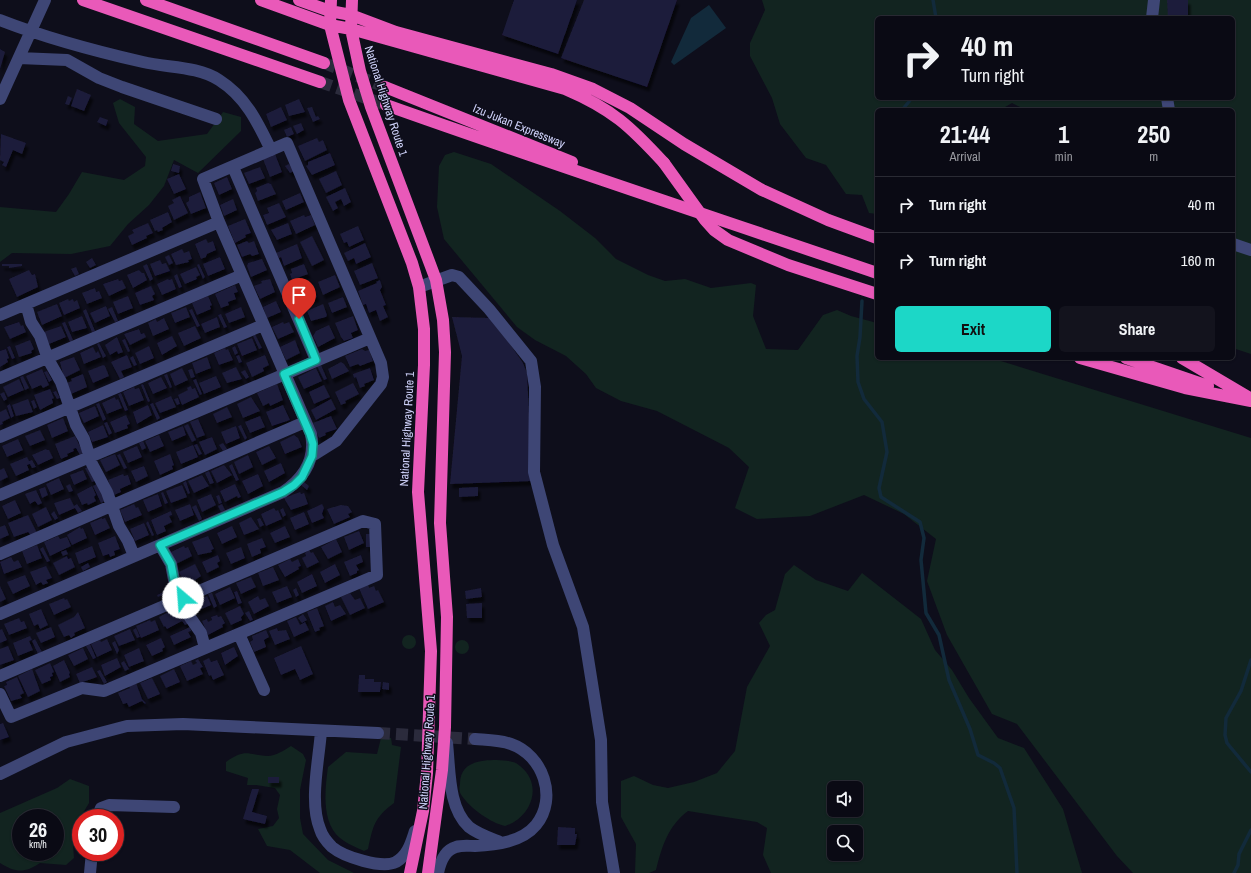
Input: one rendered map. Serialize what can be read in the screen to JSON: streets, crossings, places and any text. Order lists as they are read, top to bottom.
{
  "streets": {
    "highway": ["National Highway Route 1", "Izu Jukan Expressway"]
  },
  "page": {
    "turn": ["40 m", "Turn right"],
    "eta": [
      "21:44",
      "Arrival",
      "1",
      "min",
      "250",
      "m"
    ],
    "list": [
      {
        "name": "Turn right",
        "value": "40 m"
      },
      {
        "name": "Turn right",
        "value": "160 m"
      }
    ],
    "buttons": ["Exit", "Share"],
    "speed": "26 km/h",
    "limit": "30"
  }
}
